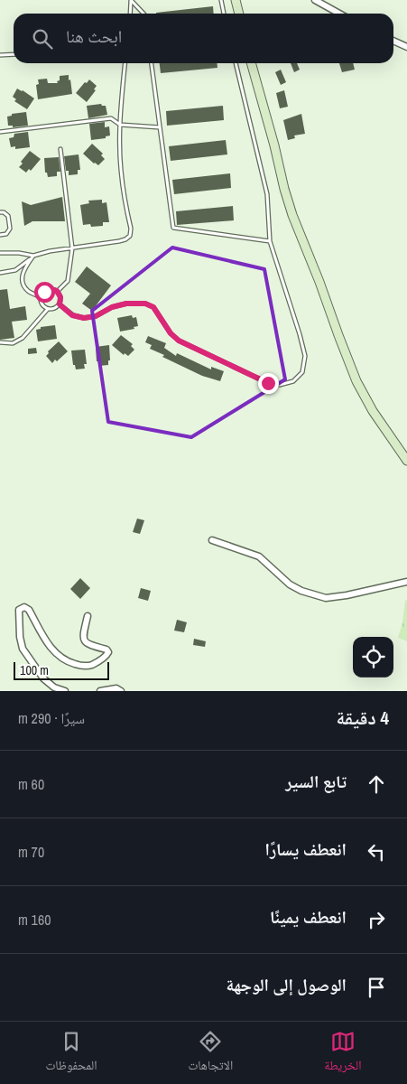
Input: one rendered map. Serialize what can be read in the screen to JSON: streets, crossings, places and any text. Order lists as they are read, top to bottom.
{
  "scale_bar": "100 m",
  "page": {
    "search": "ابحث هنا",
    "scale": "100 m",
    "heading": ["4 دقيقة", "سيرًا · 290 m"],
    "list": [
      ["تابع السير", "60 m"],
      ["انعطف يسارًا", "70 m"],
      ["انعطف يمينًا", "160 m"],
      "الوصول إلى الوجهة"
    ],
    "nav": ["الخريطة", "الاتجاهات", "المحفوظات"]
  }
}
